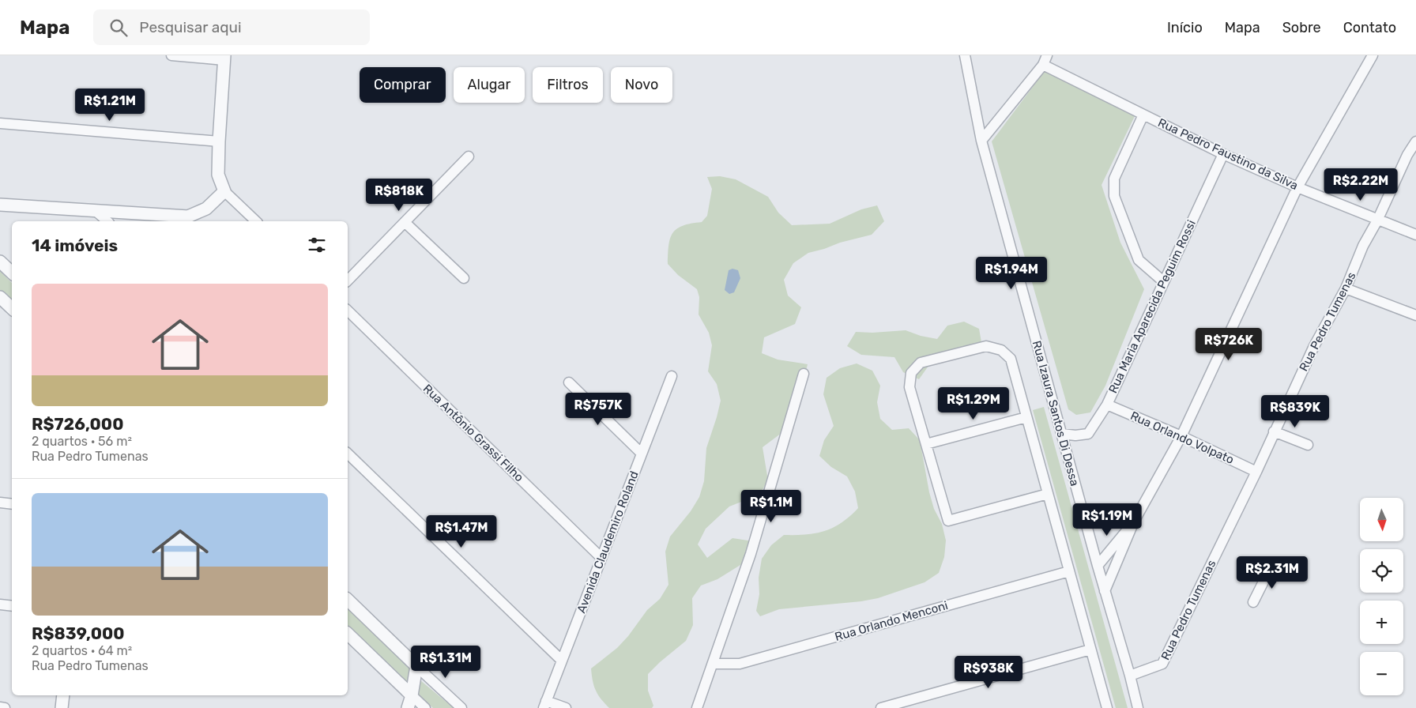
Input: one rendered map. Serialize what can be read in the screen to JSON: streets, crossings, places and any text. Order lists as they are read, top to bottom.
{
  "streets": {
    "street": [
      "Rua Pedro Faustino da Silva",
      "Rua Maria Aparecida Peguim Rossi",
      "Rua Pedro Tumenas",
      "Rua Izaura Santos Di Dessa",
      "Rua Antônio Grassi Filho",
      "Rua Orlando Volpato",
      "Avenida Claudemiro Roland",
      "Rua Orlando Menconi"
    ]
  },
  "crossings": [
    ["Rua Pedro Faustino da Silva", "Rua Maria Aparecida Peguim Rossi"],
    ["Rua Pedro Faustino da Silva", "Rua Pedro Tumenas"],
    ["Rua Maria Aparecida Peguim Rossi", "Rua Izaura Santos Di Dessa"],
    ["Rua Maria Aparecida Peguim Rossi", "Rua Orlando Volpato"],
    ["Rua Pedro Tumenas", "Rua Izaura Santos Di Dessa"],
    ["Rua Pedro Tumenas", "Rua Orlando Volpato"],
    ["Rua Antônio Grassi Filho", "Avenida Claudemiro Roland"]
  ],
  "north": "bottom",
  "page": {
    "header": "Mapa",
    "search": "Pesquisar aqui",
    "nav": [
      "Início",
      "Mapa",
      "Sobre",
      "Contato"
    ],
    "chip": [
      "Comprar",
      "Alugar",
      "Filtros",
      "Novo"
    ],
    "price": [
      "R$1.21M",
      "R$2.22M",
      "R$818K",
      "R$1.94M",
      "R$726K",
      "R$1.29M",
      "R$757K",
      "R$839K",
      "R$1.1M",
      "R$1.19M",
      "R$1.47M",
      "R$2.31M",
      "R$1.31M",
      "R$938K"
    ],
    "heading": "14 imóveis",
    "list": [
      {
        "name": "R$726,000",
        "note": "2 quartos · 56 m² · Rua Pedro Tumenas"
      },
      {
        "name": "R$839,000",
        "note": "2 quartos · 64 m² · Rua Pedro Tumenas"
      }
    ],
    "map_buttons": ["+", "−"]
  }
}
